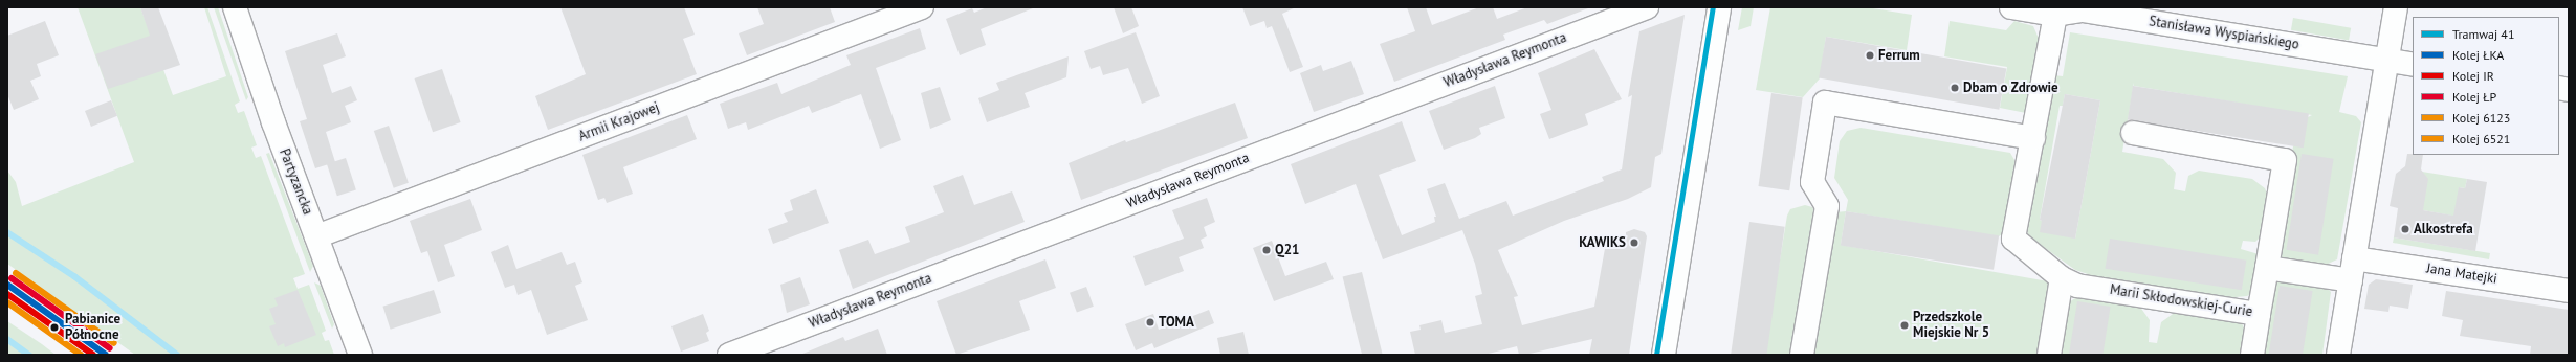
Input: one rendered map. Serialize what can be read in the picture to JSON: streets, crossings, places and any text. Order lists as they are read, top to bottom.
{
  "streets": {
    "street": [
      "Stanisława Wyspiańskiego",
      "Władysława Reymonta",
      "Armii Krajowej",
      "Partyzancka",
      "Jana Matejki",
      "Marii Skłodowskiej-Curie"
    ]
  },
  "crossings": [
    ["Armii Krajowej", "Partyzancka"]
  ],
  "places": [
    "Ferrum",
    "Dbam o Zdrowie",
    "Alkostrefa",
    "KAWIKS",
    "Q21",
    "TOMA",
    "Przedszkole Miejskie Nr 5",
    "Pabianice Północne"
  ],
  "lines": [
    "tram line 41",
    "rail line 6521",
    "rail line ŁP",
    "rail line ŁKA",
    "rail line IR",
    "rail line 6123"
  ],
  "legend": [
    "Tramwaj 41",
    "Kolej ŁKA",
    "Kolej IR",
    "Kolej ŁP",
    "Kolej 6123",
    "Kolej 6521"
  ]
}
